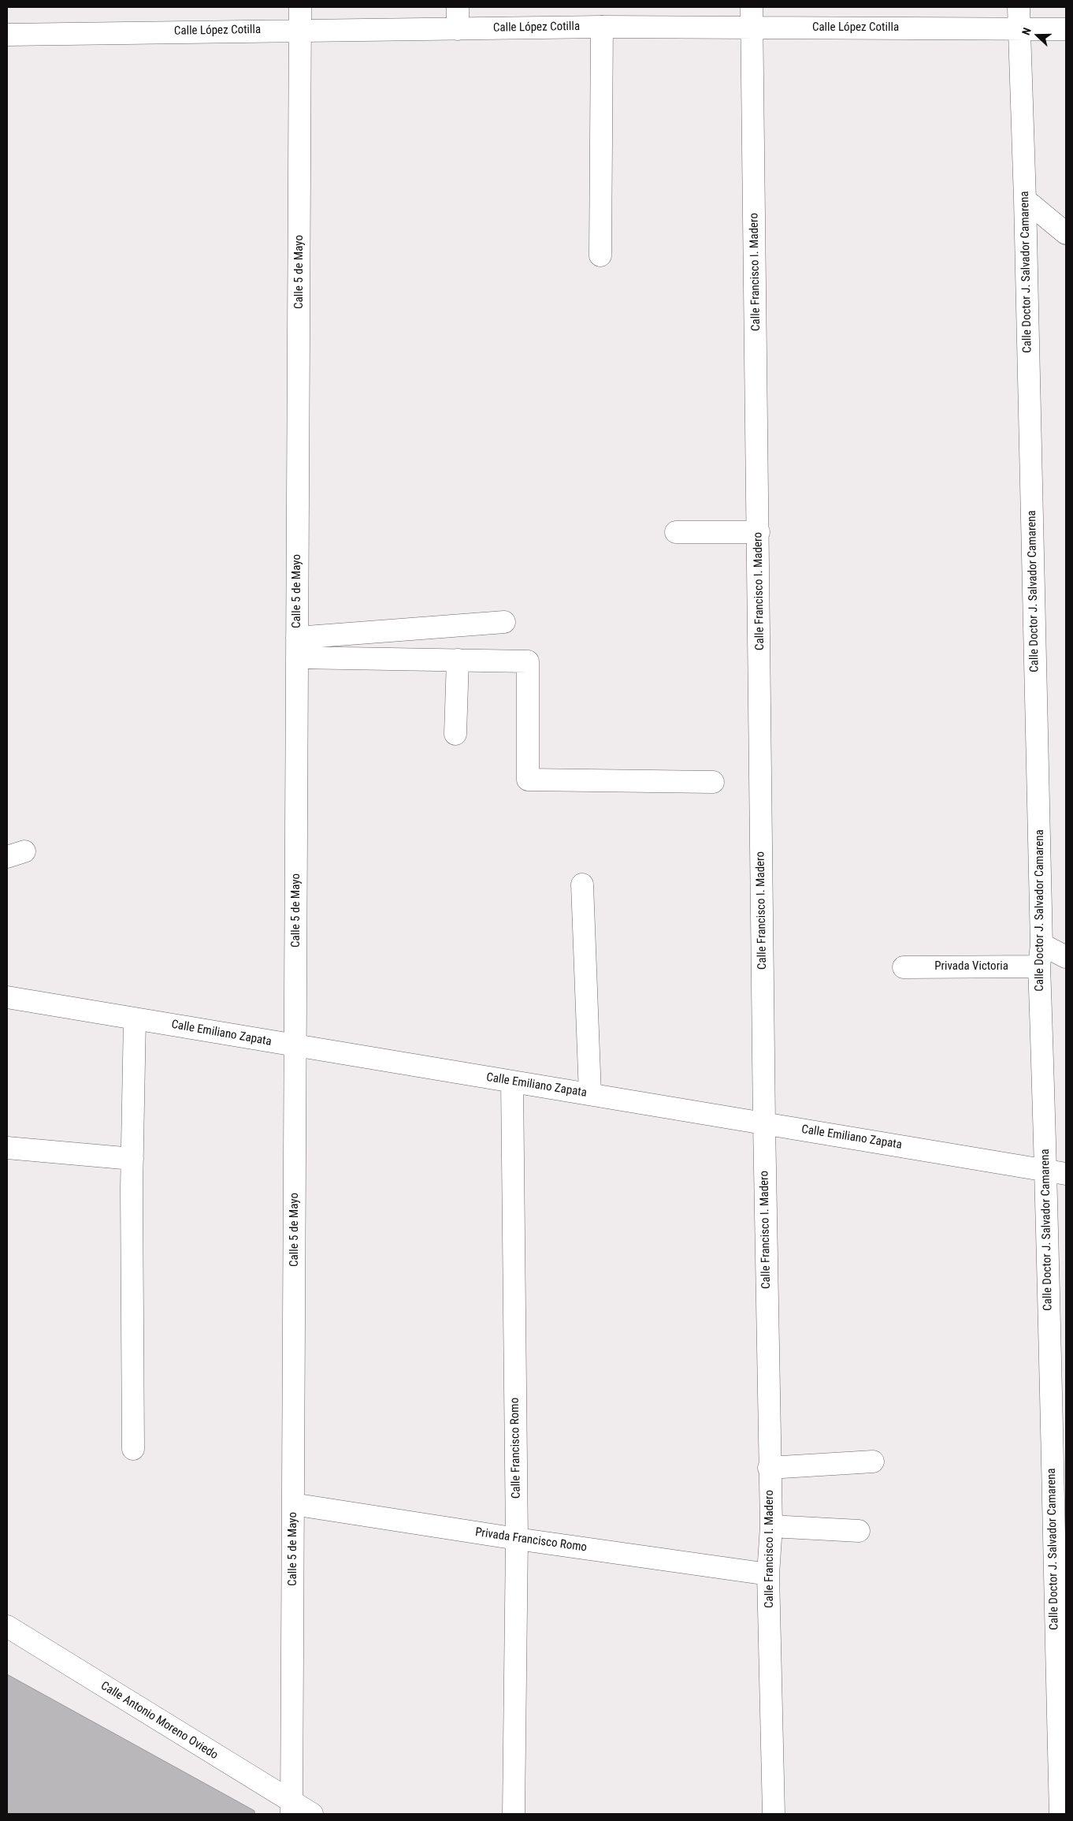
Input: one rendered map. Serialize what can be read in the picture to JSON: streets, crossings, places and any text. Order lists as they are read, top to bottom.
{
  "streets": {
    "street": [
      "Calle López Cotilla",
      "Calle 5 de Mayo",
      "Calle Francisco I. Madero",
      "Calle Doctor J. Salvador Camarena",
      "Privada Victoria",
      "Calle Emiliano Zapata",
      "Calle Francisco Romo",
      "Privada Francisco Romo",
      "Calle Antonio Moreno Oviedo"
    ]
  },
  "crossings": [
    ["Calle López Cotilla", "Calle 5 de Mayo"],
    ["Calle López Cotilla", "Calle Francisco I. Madero"],
    ["Calle López Cotilla", "Calle Doctor J. Salvador Camarena"],
    ["Calle 5 de Mayo", "Calle Emiliano Zapata"],
    ["Calle 5 de Mayo", "Privada Francisco Romo"],
    ["Calle 5 de Mayo", "Calle Antonio Moreno Oviedo"],
    ["Calle Francisco I. Madero", "Calle Emiliano Zapata"],
    ["Calle Francisco I. Madero", "Privada Francisco Romo"],
    ["Calle Doctor J. Salvador Camarena", "Privada Victoria"],
    ["Calle Doctor J. Salvador Camarena", "Calle Emiliano Zapata"],
    ["Calle Emiliano Zapata", "Calle Francisco Romo"],
    ["Calle Francisco Romo", "Privada Francisco Romo"]
  ],
  "north": "left"
}
